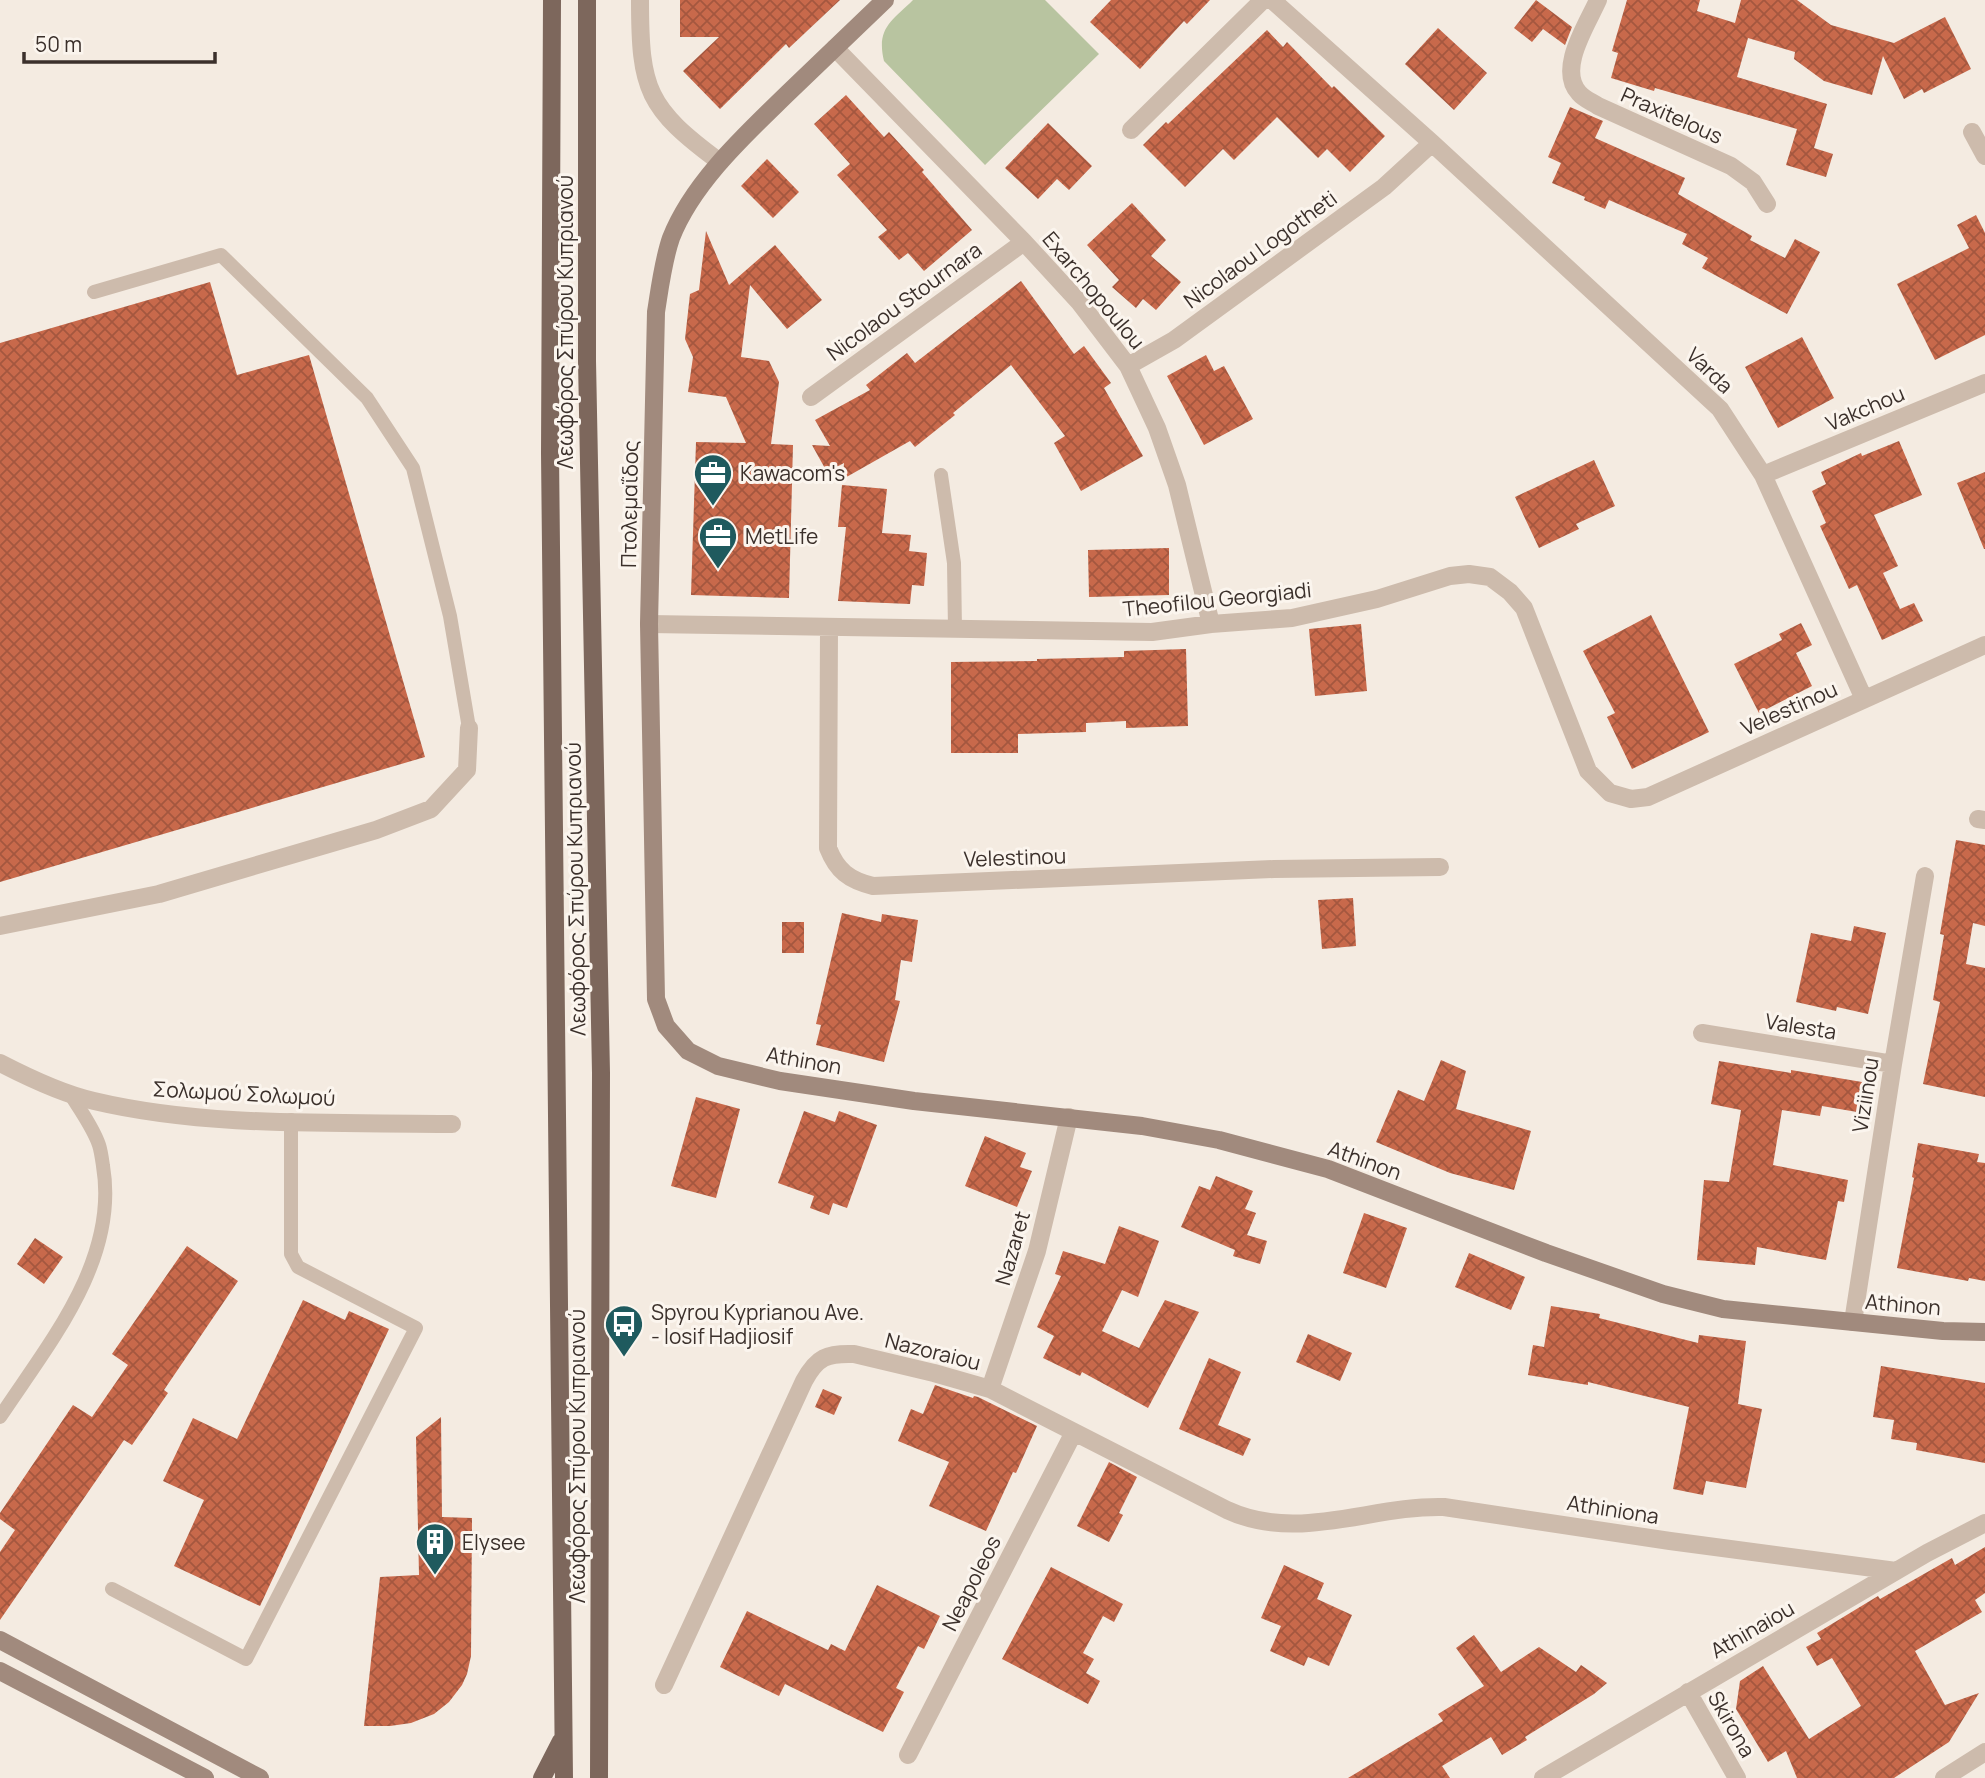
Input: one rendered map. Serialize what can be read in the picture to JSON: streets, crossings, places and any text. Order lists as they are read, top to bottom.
{
  "streets": {
    "main road": ["Λεωφόρος Σπύρου Κυπριανού"],
    "street": [
      "Praxitelous",
      "Nicolaou Logotheti",
      "Exarchopoulou",
      "Nicolaou Stournara",
      "Varda",
      "Vakchou",
      "Πτολεμαΐδος",
      "Theofilou Georgiadi",
      "Velestinou",
      "Valesta",
      "Athinon",
      "Σολωμού Σολωμού",
      "Viziinou",
      "Nazaret",
      "Nazoraiou",
      "Athiniona",
      "Neapoleos",
      "Athinaiou",
      "Skirona"
    ]
  },
  "crossings": [
    ["Nicolaou Logotheti", "Exarchopoulou"],
    ["Nicolaou Logotheti", "Varda"],
    ["Exarchopoulou", "Nicolaou Stournara"],
    ["Exarchopoulou", "Πτολεμαΐδος"],
    ["Exarchopoulou", "Theofilou Georgiadi"],
    ["Varda", "Vakchou"],
    ["Varda", "Velestinou"],
    ["Πτολεμαΐδος", "Theofilou Georgiadi"],
    ["Πτολεμαΐδος", "Athinon"],
    ["Theofilou Georgiadi", "Velestinou"],
    ["Valesta", "Viziinou"],
    ["Athinon", "Viziinou"],
    ["Athinon", "Nazaret"],
    ["Nazaret", "Nazoraiou"],
    ["Nazoraiou", "Athiniona"],
    ["Nazoraiou", "Neapoleos"],
    ["Athiniona", "Athinaiou"],
    ["Athinaiou", "Skirona"]
  ],
  "places": {
    "office": ["Kawacom's", "MetLife"],
    "bus stop": ["Spyrou Kyprianou Ave. - Iosif Hadjiosif"],
    "building": ["Elysee"]
  },
  "scale_bar": "50 m"
}
